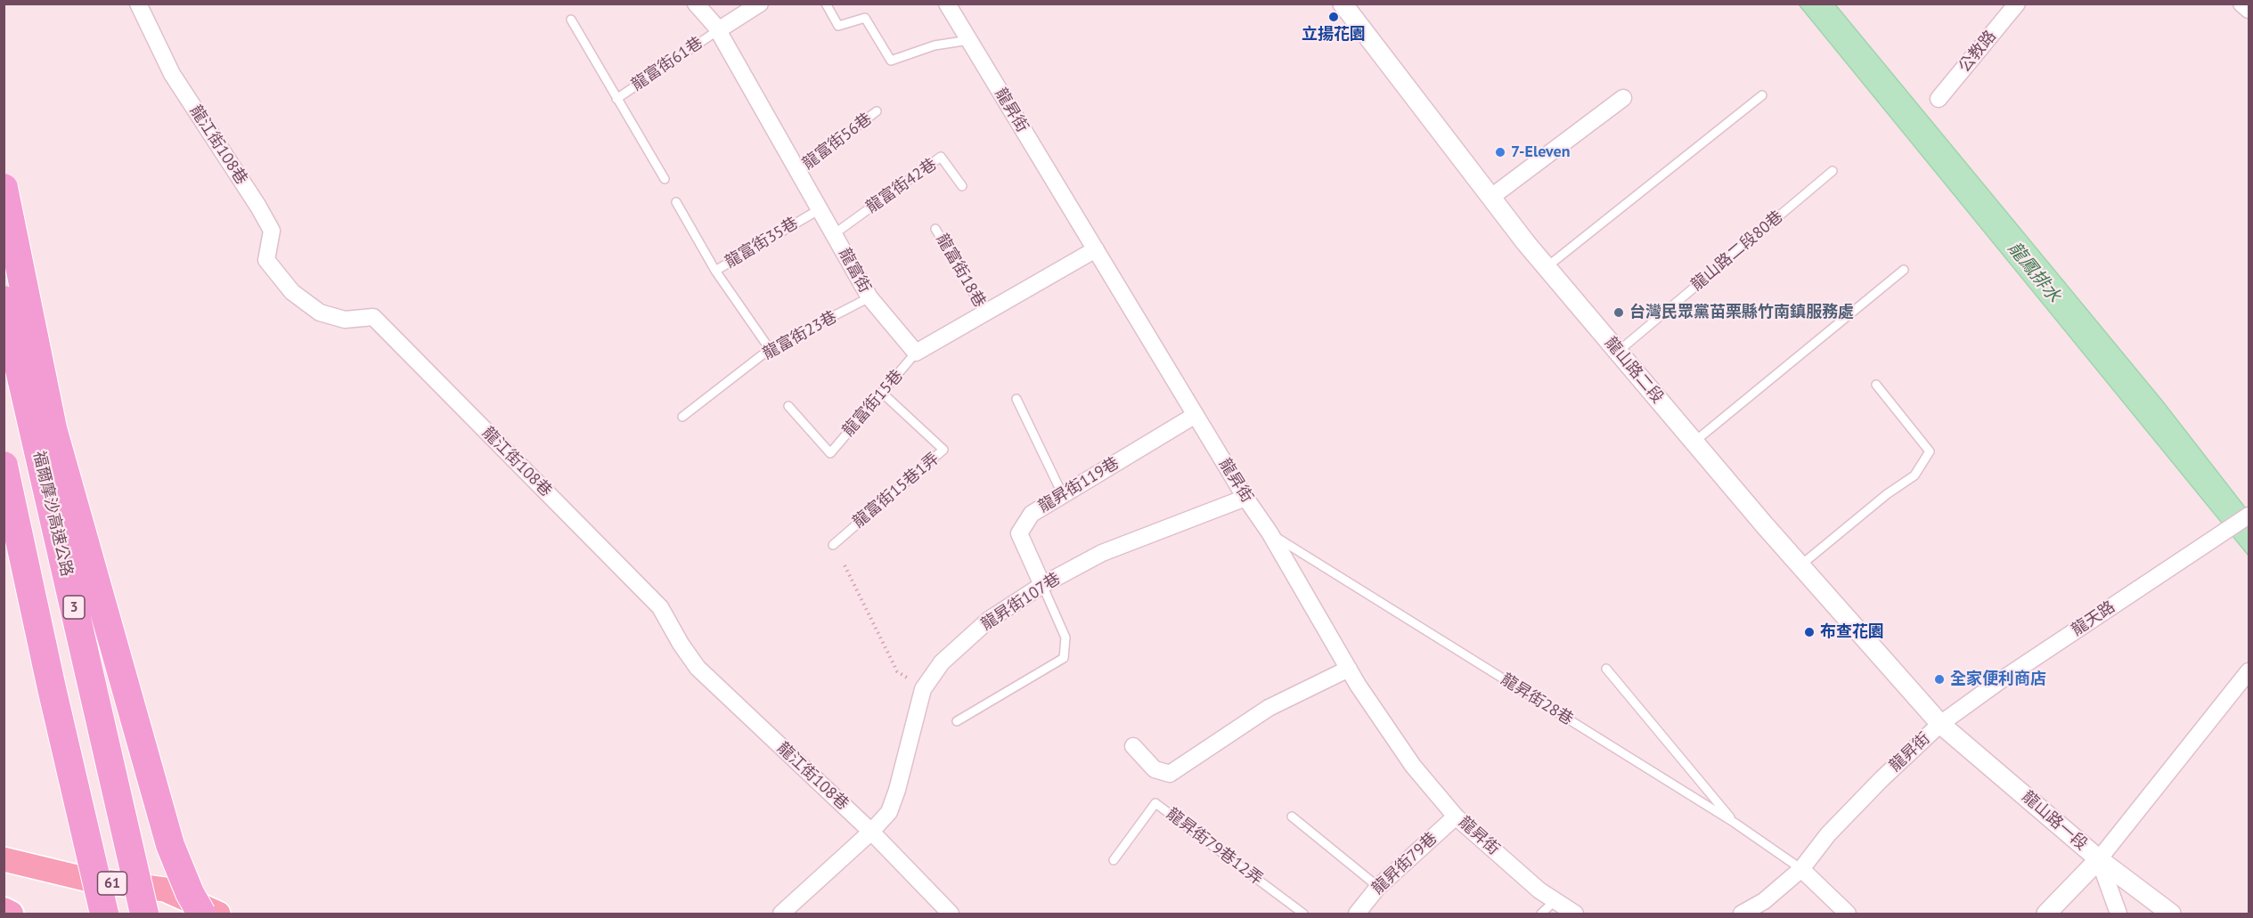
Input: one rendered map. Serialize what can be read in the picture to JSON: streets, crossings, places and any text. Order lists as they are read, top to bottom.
{
  "streets": {
    "highway": ["福爾摩沙高速公路", "3"],
    "main road": ["61"],
    "street": [
      "公教路",
      "龍昇街",
      "龍江街108巷",
      "龍富街",
      "龍山路二段",
      "龍昇街119巷",
      "龍昇街107巷",
      "龍天路",
      "龍山路一段",
      "龍昇街79巷"
    ],
    "lane": [
      "龍富街61巷",
      "龍富街56巷",
      "龍富街42巷",
      "龍富街35巷",
      "龍山路二段80巷",
      "龍富街18巷",
      "龍富街23巷",
      "龍富街15巷",
      "龍富街15巷1弄",
      "龍昇街28巷",
      "龍昇街79巷12弄"
    ]
  },
  "crossings": [
    ["龍富街61巷", "龍富街"],
    ["龍昇街", "龍山路二段"],
    ["龍昇街", "龍昇街119巷"],
    ["龍昇街", "龍昇街107巷"],
    ["龍昇街", "龍天路"],
    ["龍昇街", "龍昇街28巷"],
    ["龍昇街", "龍山路一段"],
    ["龍昇街", "龍昇街79巷"],
    ["龍富街56巷", "龍富街"],
    ["龍江街108巷", "龍昇街107巷"],
    ["龍富街42巷", "龍富街"],
    ["龍富街35巷", "龍富街"],
    ["龍山路二段80巷", "龍山路二段"],
    ["龍富街", "龍富街23巷"],
    ["龍富街", "龍富街15巷"],
    ["龍山路二段", "龍天路"],
    ["龍山路二段", "龍山路一段"],
    ["龍富街15巷", "龍富街15巷1弄"],
    ["龍昇街119巷", "龍昇街107巷"],
    ["龍天路", "龍山路一段"]
  ],
  "water": ["龍鳳排水"],
  "places": [
    "立揚花園",
    "7-Eleven",
    "台灣民眾黨苗栗縣竹南鎮服務處",
    "布查花園",
    "全家便利商店"
  ]
}
